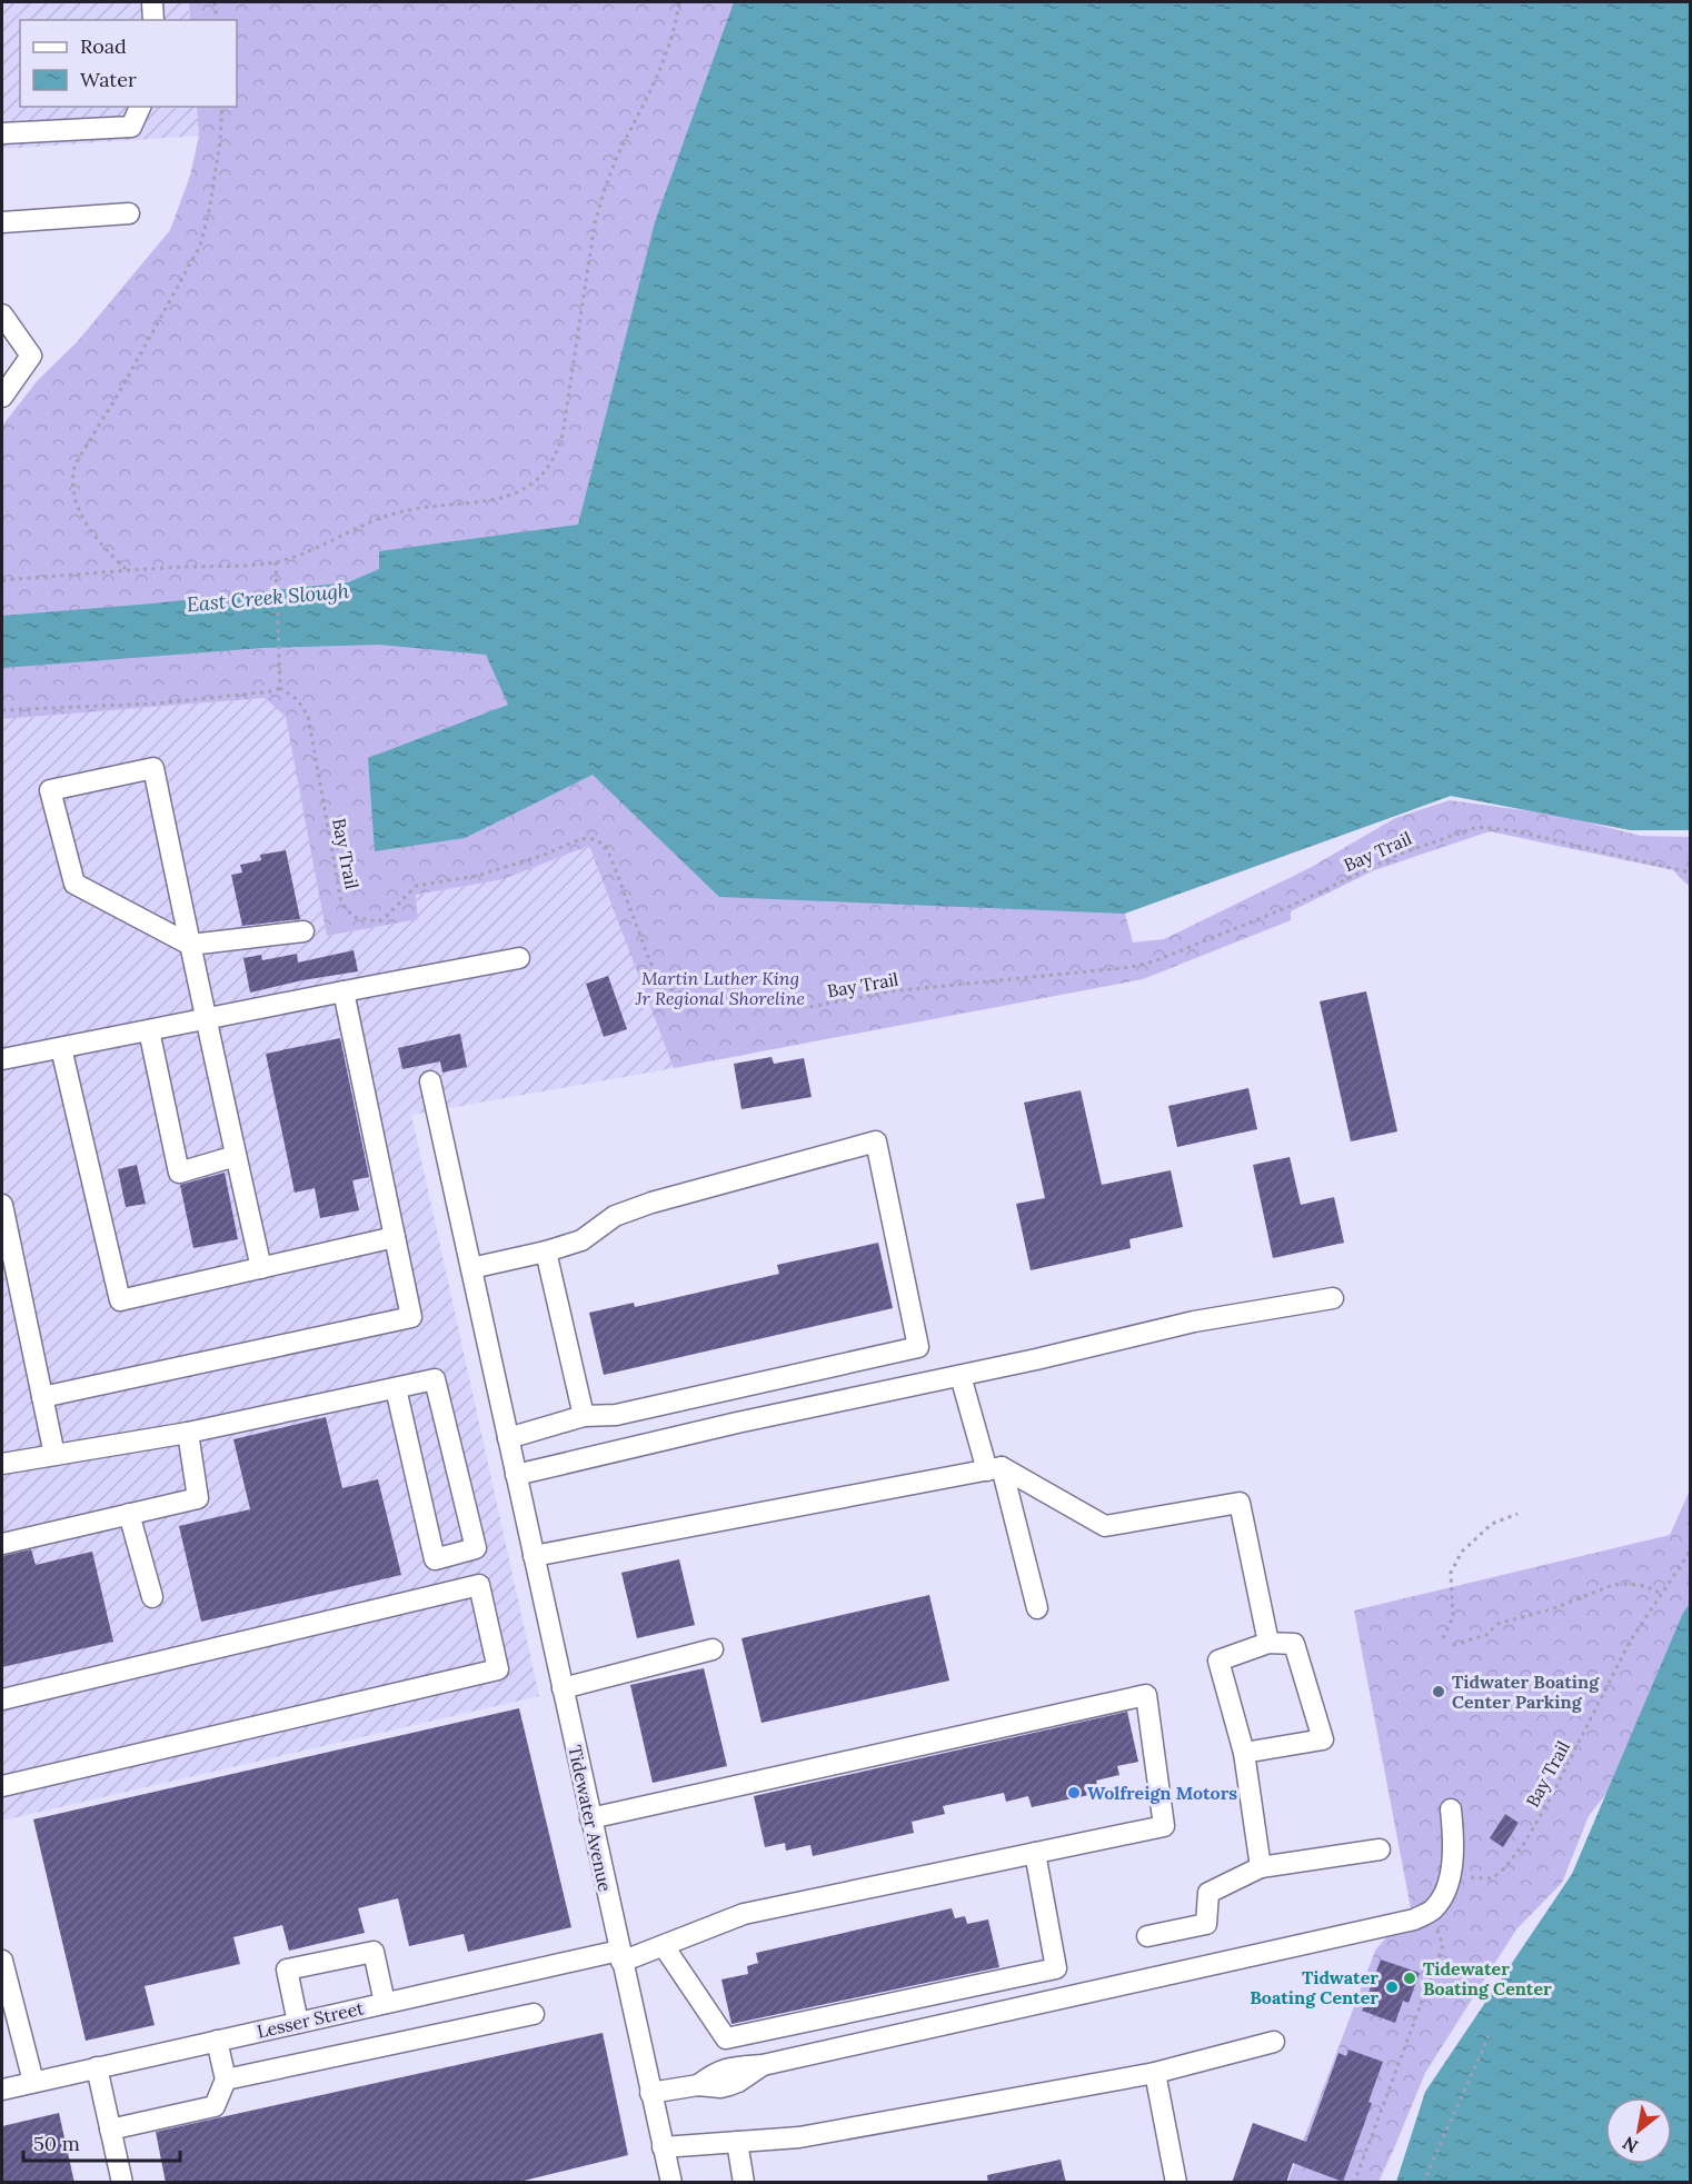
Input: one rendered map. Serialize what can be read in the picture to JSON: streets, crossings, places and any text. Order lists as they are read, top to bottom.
{
  "streets": {
    "street": ["Tidewater Avenue", "Lesser Street"],
    "path": ["Bay Trail"]
  },
  "crossings": [
    ["Tidewater Avenue", "Lesser Street"]
  ],
  "water": ["East Creek Slough"],
  "parks": ["Martin Luther King Jr Regional Shoreline"],
  "places": [
    "Tidwater Boating Center Parking",
    "Wolfreign Motors",
    "Tidewater Boating Center",
    "Tidwater Boating Center"
  ],
  "legend": ["Road", "Water"],
  "scale_bar": "50 m",
  "north": "bottom left"
}
